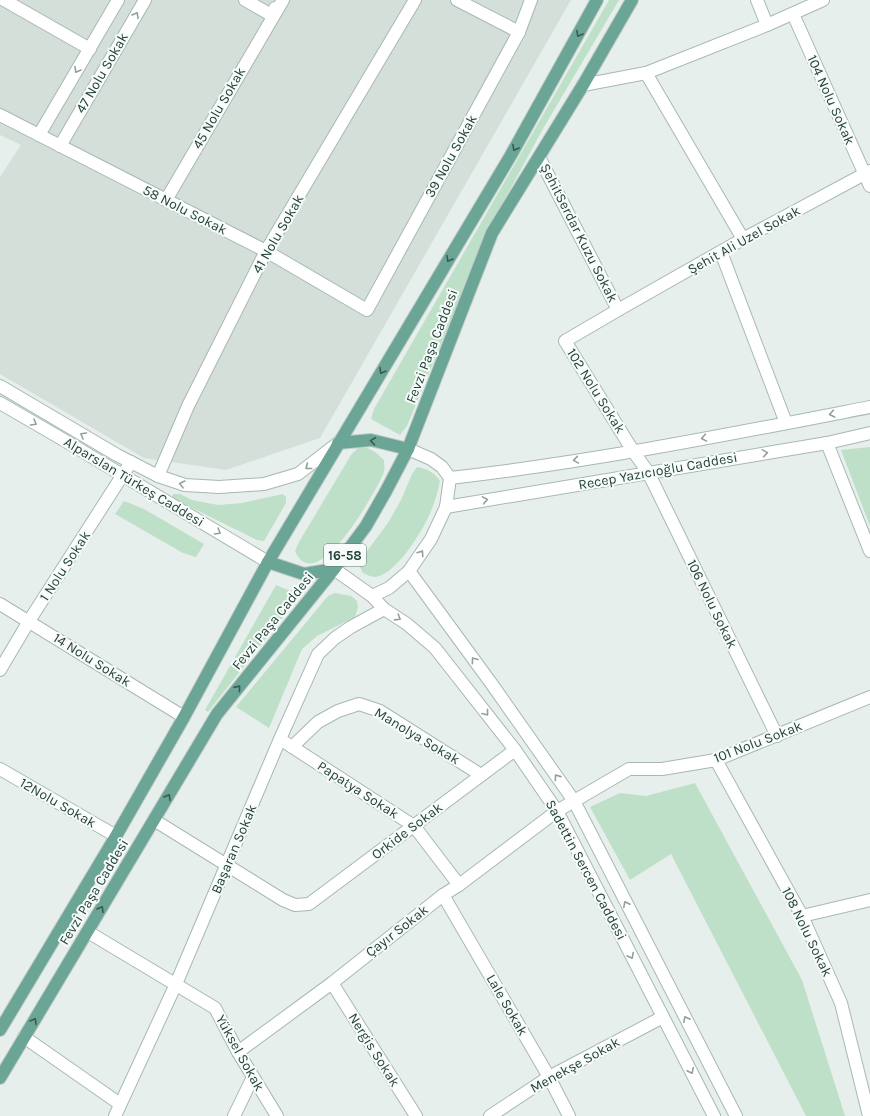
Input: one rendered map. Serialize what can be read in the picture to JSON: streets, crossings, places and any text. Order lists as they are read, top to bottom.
{
  "streets": {
    "main road": ["Fevzi Paşa Caddesi", "16-58"],
    "street": [
      "47 Nolu Sokak",
      "104 Nolu Sokak",
      "45 Nolu Sokak",
      "39 Nolu Sokak",
      "58 Nolu Sokak",
      "ŞehitSerdar Kuzu Sokak",
      "41 Nolu Sokak",
      "Şehit Ali Uzel Sokak",
      "102 Nolu Sokak",
      "Recep Yazıcıoğlu Caddesi",
      "Alparslan Türkeş Caddesi",
      "1 Nolu Sokak",
      "106 Nolu Sokak",
      "14 Nolu Sokak",
      "Manolya Sokak",
      "101 Nolu Sokak",
      "Papatya Sokak",
      "12Nolu Sokak",
      "Orkide Sokak",
      "Başaran Sokak",
      "Sadettin Sercen Caddesi",
      "Çayır Sokak",
      "108 Nolu Sokak",
      "Lale Sokak",
      "Nergis Sokak",
      "Yüksel Sokak",
      "Menekşe Sokak"
    ]
  },
  "crossings": [
    ["47 Nolu Sokak", "58 Nolu Sokak"],
    ["104 Nolu Sokak", "Şehit Ali Uzel Sokak"],
    ["45 Nolu Sokak", "58 Nolu Sokak"],
    ["39 Nolu Sokak", "58 Nolu Sokak"],
    ["58 Nolu Sokak", "41 Nolu Sokak"],
    ["ŞehitSerdar Kuzu Sokak", "Şehit Ali Uzel Sokak"],
    ["ŞehitSerdar Kuzu Sokak", "Fevzi Paşa Caddesi"],
    ["ŞehitSerdar Kuzu Sokak", "102 Nolu Sokak"],
    ["41 Nolu Sokak", "Alparslan Türkeş Caddesi"],
    ["Şehit Ali Uzel Sokak", "102 Nolu Sokak"],
    ["Fevzi Paşa Caddesi", "Alparslan Türkeş Caddesi"],
    ["Fevzi Paşa Caddesi", "14 Nolu Sokak"],
    ["Fevzi Paşa Caddesi", "12Nolu Sokak"],
    ["Fevzi Paşa Caddesi", "Sadettin Sercen Caddesi"],
    ["Fevzi Paşa Caddesi", "Yüksel Sokak"],
    ["102 Nolu Sokak", "Recep Yazıcıoğlu Caddesi"],
    ["102 Nolu Sokak", "106 Nolu Sokak"],
    ["Recep Yazıcıoğlu Caddesi", "106 Nolu Sokak"],
    ["Alparslan Türkeş Caddesi", "1 Nolu Sokak"],
    ["1 Nolu Sokak", "14 Nolu Sokak"],
    ["106 Nolu Sokak", "101 Nolu Sokak"],
    ["Manolya Sokak", "Papatya Sokak"],
    ["Manolya Sokak", "Orkide Sokak"],
    ["101 Nolu Sokak", "Sadettin Sercen Caddesi"],
    ["101 Nolu Sokak", "Çayır Sokak"],
    ["101 Nolu Sokak", "108 Nolu Sokak"],
    ["Papatya Sokak", "Orkide Sokak"],
    ["Papatya Sokak", "Başaran Sokak"],
    ["Papatya Sokak", "Çayır Sokak"],
    ["Orkide Sokak", "Başaran Sokak"],
    ["Orkide Sokak", "Sadettin Sercen Caddesi"],
    ["Başaran Sokak", "Sadettin Sercen Caddesi"],
    ["Başaran Sokak", "Yüksel Sokak"],
    ["Sadettin Sercen Caddesi", "Çayır Sokak"],
    ["Sadettin Sercen Caddesi", "Menekşe Sokak"],
    ["Çayır Sokak", "Lale Sokak"],
    ["Çayır Sokak", "Nergis Sokak"],
    ["Çayır Sokak", "Yüksel Sokak"],
    ["Lale Sokak", "Menekşe Sokak"]
  ]
}
